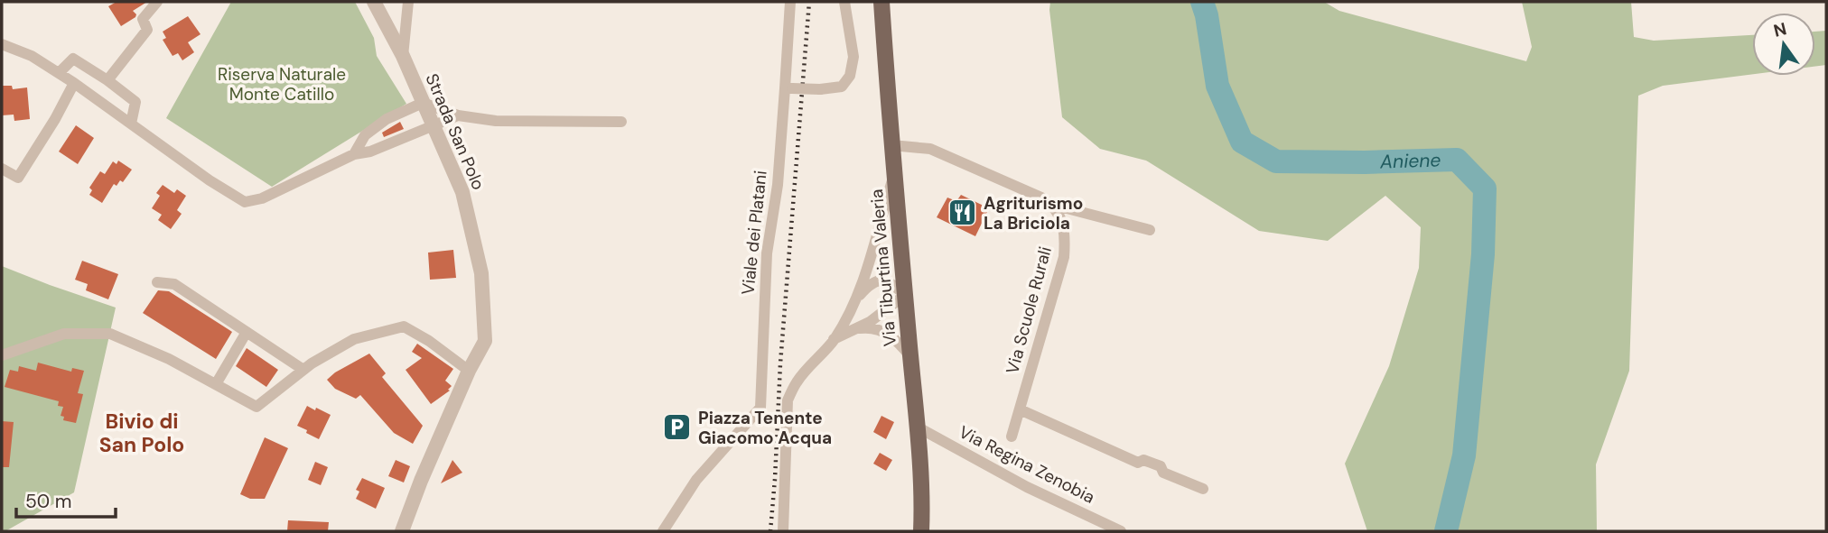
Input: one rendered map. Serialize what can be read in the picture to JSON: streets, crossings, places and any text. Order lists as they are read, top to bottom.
{
  "streets": {
    "main road": ["Via Tiburtina Valeria"],
    "street": [
      "Strada San Polo",
      "Viale dei Platani",
      "Via Scuole Rurali",
      "Via Regina Zenobia"
    ]
  },
  "crossings": [
    ["Via Tiburtina Valeria", "Via Regina Zenobia"]
  ],
  "districts": ["Bivio di San Polo"],
  "water": ["Aniene"],
  "parks": ["Riserva Naturale Monte Catillo"],
  "places": {
    "restaurant": ["Agriturismo La Briciola"],
    "parking": ["Piazza Tenente Giacomo Acqua"]
  },
  "scale_bar": "50 m",
  "north": "top"
}
